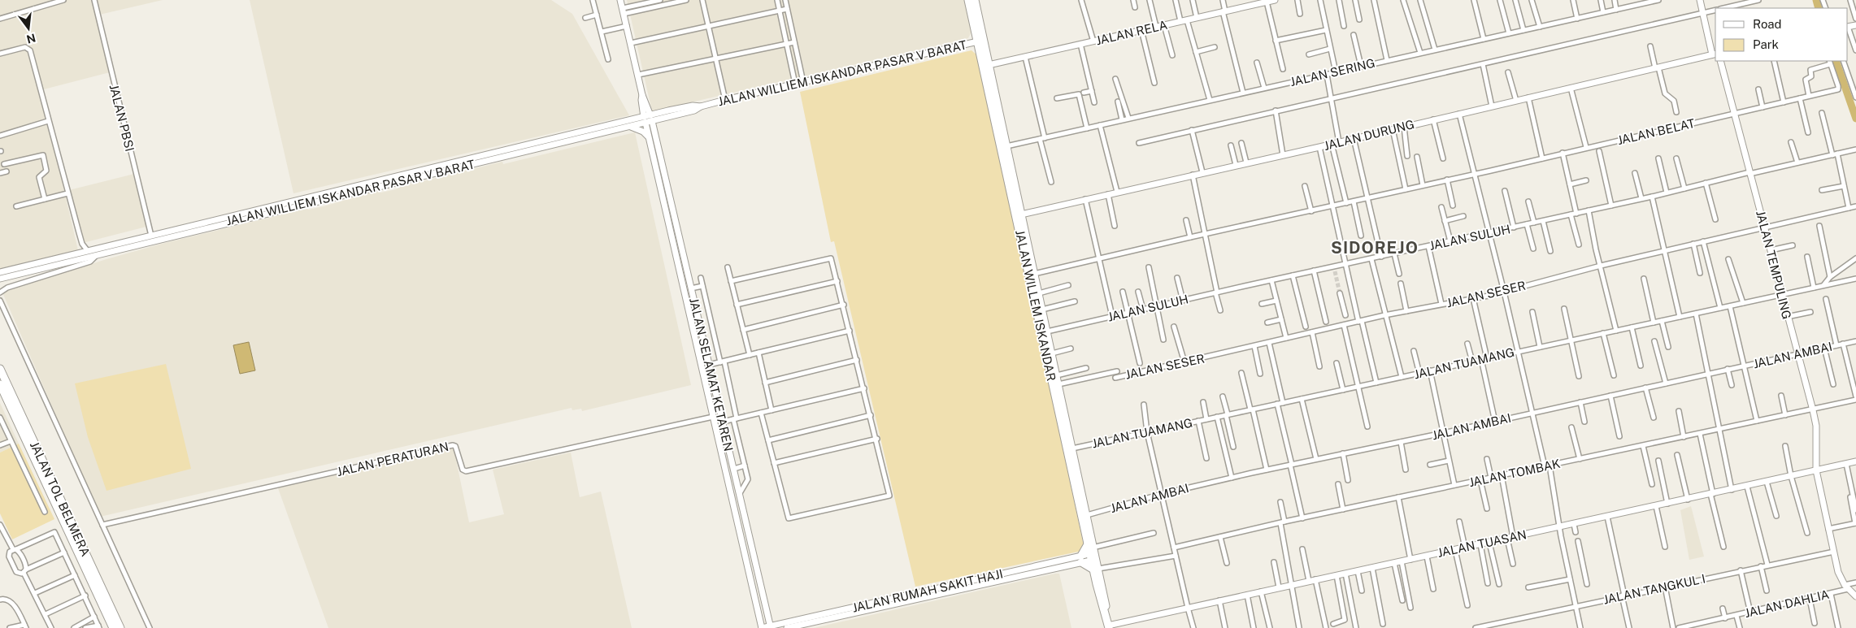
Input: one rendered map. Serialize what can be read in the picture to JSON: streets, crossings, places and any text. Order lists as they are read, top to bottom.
{
  "streets": {
    "highway": ["JALAN WILLEM ISKANDAR", "JALAN TOL BELMERA"],
    "street": [
      "JALAN RELA",
      "JALAN SERING",
      "JALAN WILLIEM ISKANDAR PASAR V BARAT",
      "JALAN PBSI",
      "JALAN BELAT",
      "JALAN DURUNG",
      "JALAN SULUH",
      "JALAN TEMPULING",
      "JALAN SESER",
      "JALAN AMBAI",
      "JALAN TUAMANG",
      "JALAN SELAMAT KETAREN",
      "JALAN PERATURAN",
      "JALAN TOMBAK",
      "JALAN TUASAN",
      "JALAN TANGKUL I",
      "JALAN RUMAH SAKIT HAJI",
      "JALAN DAHLIA"
    ]
  },
  "crossings": [
    ["JALAN RELA", "JALAN WILLEM ISKANDAR"],
    ["JALAN SERING", "JALAN WILLEM ISKANDAR"],
    ["JALAN WILLIEM ISKANDAR PASAR V BARAT", "JALAN PBSI"],
    ["JALAN WILLIEM ISKANDAR PASAR V BARAT", "JALAN WILLEM ISKANDAR"],
    ["JALAN WILLIEM ISKANDAR PASAR V BARAT", "JALAN SELAMAT KETAREN"],
    ["JALAN BELAT", "JALAN TEMPULING"],
    ["JALAN BELAT", "JALAN WILLEM ISKANDAR"],
    ["JALAN DURUNG", "JALAN WILLEM ISKANDAR"],
    ["JALAN SULUH", "JALAN TEMPULING"],
    ["JALAN SULUH", "JALAN WILLEM ISKANDAR"],
    ["JALAN TEMPULING", "JALAN SESER"],
    ["JALAN TEMPULING", "JALAN AMBAI"],
    ["JALAN TEMPULING", "JALAN TUAMANG"],
    ["JALAN TEMPULING", "JALAN TOMBAK"],
    ["JALAN TEMPULING", "JALAN TUASAN"],
    ["JALAN TEMPULING", "JALAN TANGKUL I"],
    ["JALAN TEMPULING", "JALAN DAHLIA"],
    ["JALAN WILLEM ISKANDAR", "JALAN AMBAI"],
    ["JALAN WILLEM ISKANDAR", "JALAN TUAMANG"],
    ["JALAN WILLEM ISKANDAR", "JALAN TUASAN"],
    ["JALAN WILLEM ISKANDAR", "JALAN RUMAH SAKIT HAJI"],
    ["JALAN SELAMAT KETAREN", "JALAN PERATURAN"],
    ["JALAN SELAMAT KETAREN", "JALAN RUMAH SAKIT HAJI"]
  ],
  "districts": ["SIDOREJO"],
  "legend": ["Road", "Park"],
  "north": "bottom"
}
